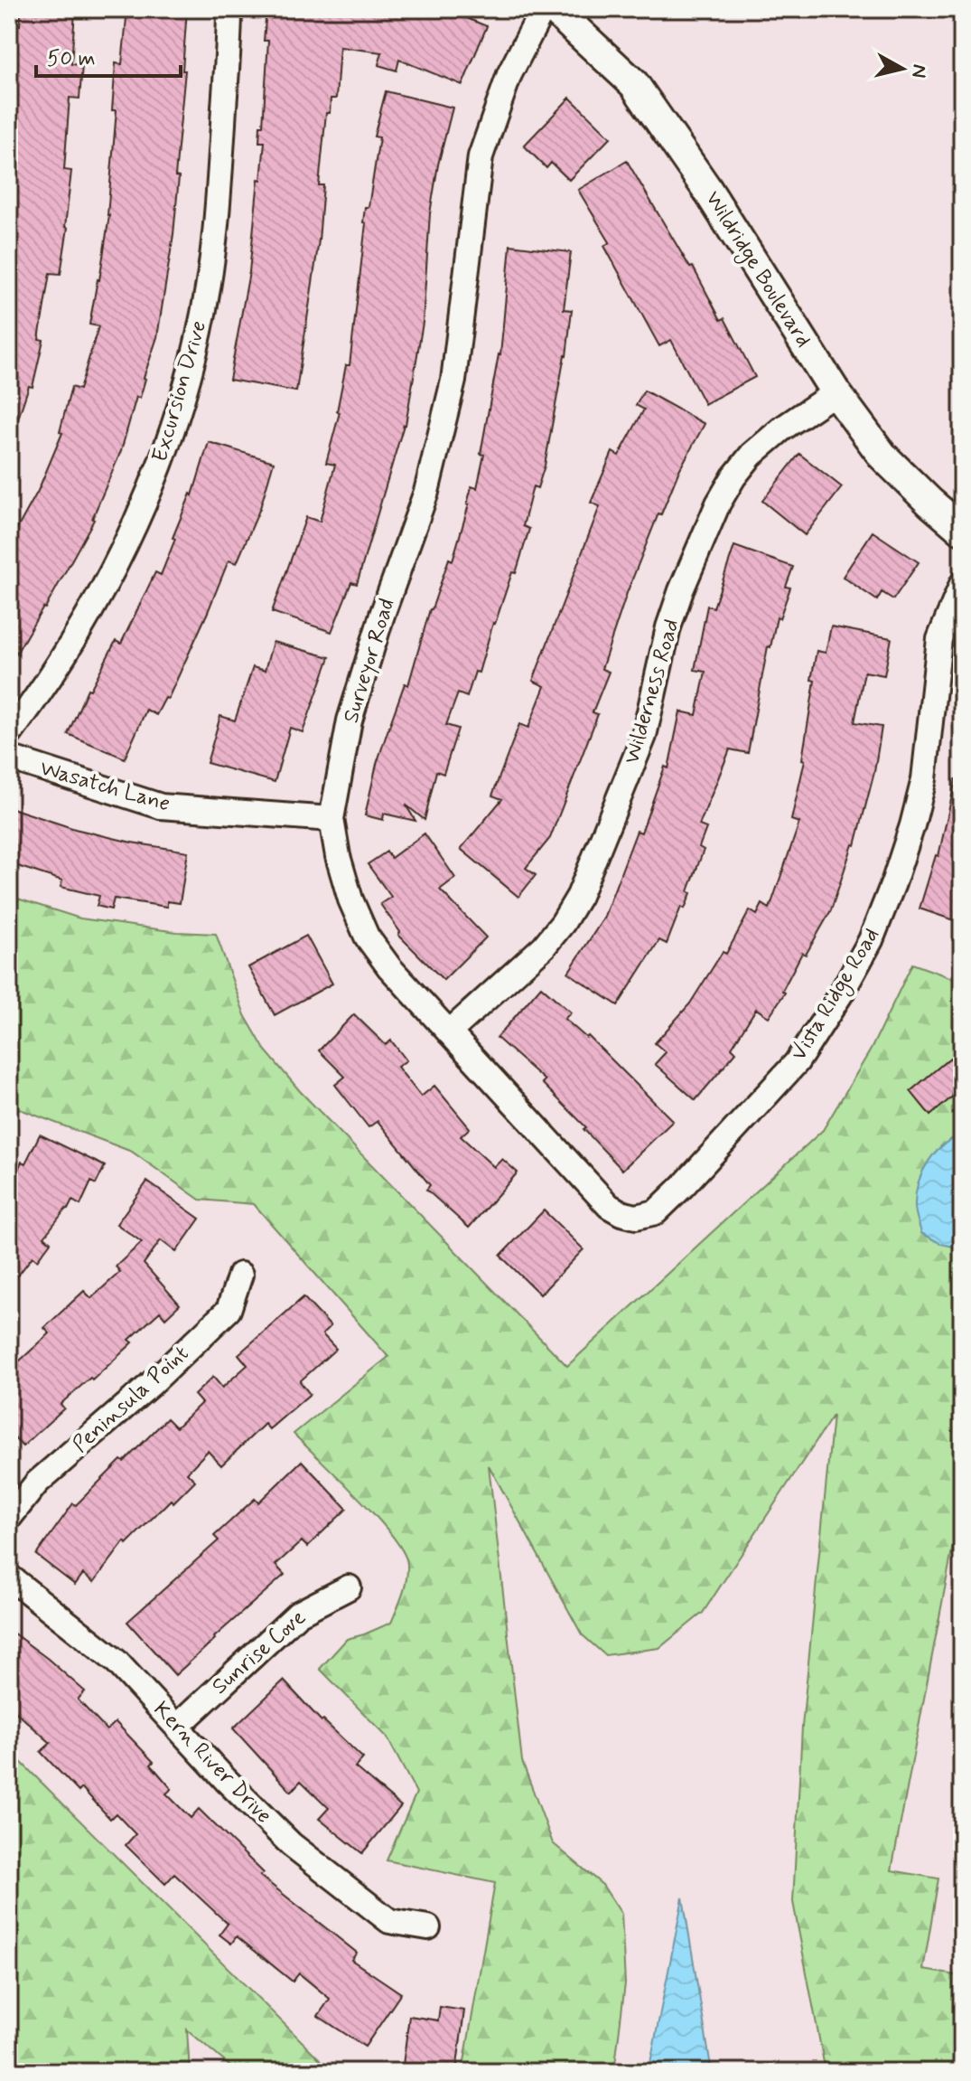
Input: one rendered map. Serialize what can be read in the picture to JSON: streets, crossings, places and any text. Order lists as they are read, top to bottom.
{
  "streets": {
    "street": [
      "Wildridge Boulevard",
      "Excursion Drive",
      "Surveyor Road",
      "Wilderness Road",
      "Wasatch Lane",
      "Vista Ridge Road",
      "Peninsula Point",
      "Sunrise Cove",
      "Kern River Drive"
    ]
  },
  "crossings": [
    ["Wildridge Boulevard", "Wilderness Road"],
    ["Surveyor Road", "Wilderness Road"],
    ["Surveyor Road", "Wasatch Lane"],
    ["Surveyor Road", "Vista Ridge Road"],
    ["Sunrise Cove", "Kern River Drive"]
  ],
  "scale_bar": "50 m",
  "north": "right"
}
